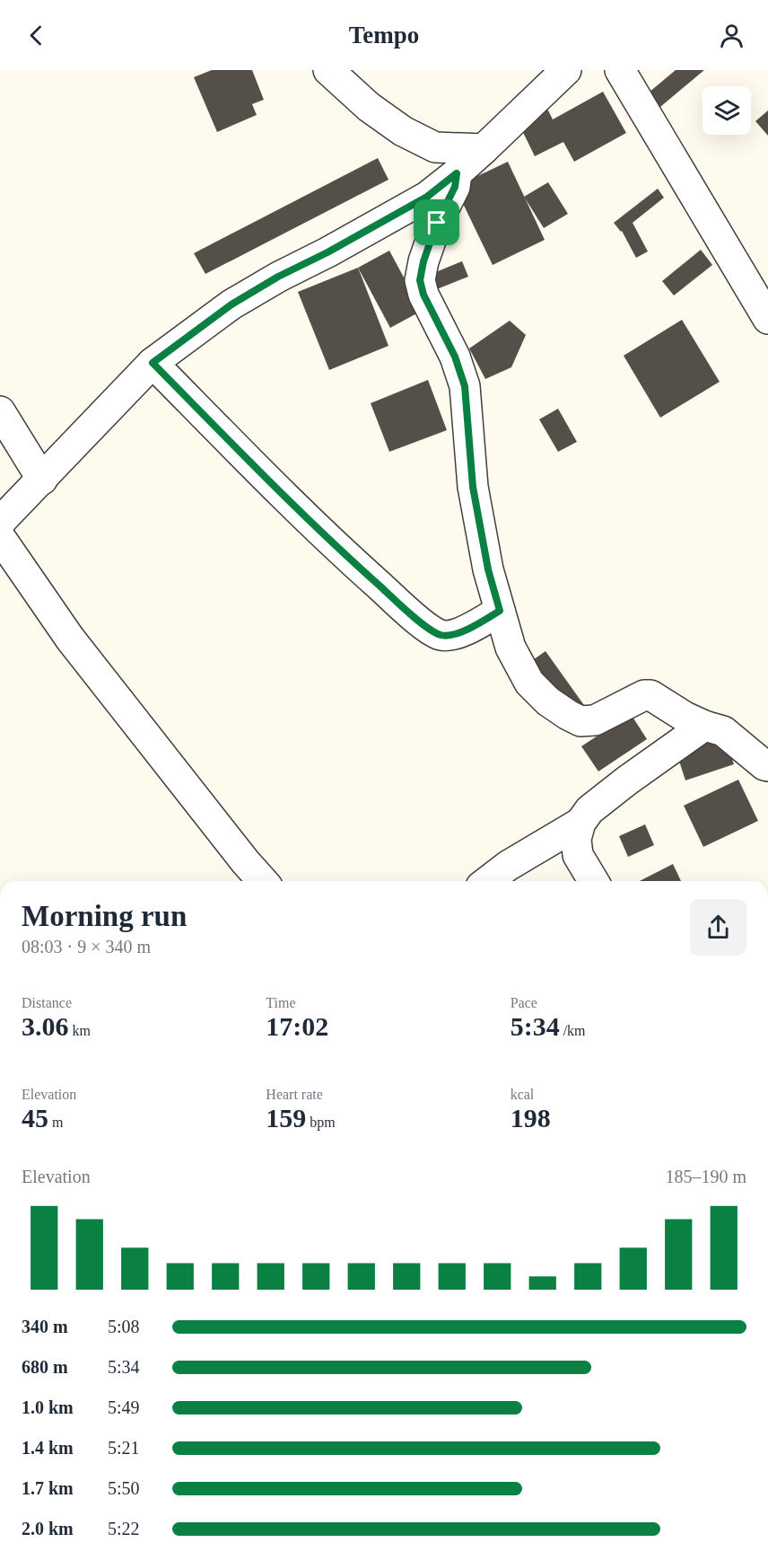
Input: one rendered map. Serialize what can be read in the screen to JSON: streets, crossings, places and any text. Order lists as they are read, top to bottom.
{
  "page": {
    "header": "Tempo",
    "heading": ["Morning run", "08:03 · 9 × 340 m"],
    "stats": [
      ["Distance", "3.06 km"],
      ["Time", "17:02"],
      ["Pace", "5:34 /km"],
      ["Elevation", "45 m"],
      ["Heart rate", "159 bpm"],
      ["kcal", "198"]
    ],
    "chart": ["Elevation", "185–190 m"],
    "list": [
      {
        "name": "340 m",
        "note": "5:08"
      },
      {
        "name": "680 m",
        "note": "5:34"
      },
      {
        "name": "1.0 km",
        "note": "5:49"
      },
      {
        "name": "1.4 km",
        "note": "5:21"
      },
      {
        "name": "1.7 km",
        "note": "5:50"
      },
      {
        "name": "2.0 km",
        "note": "5:22"
      }
    ]
  }
}
